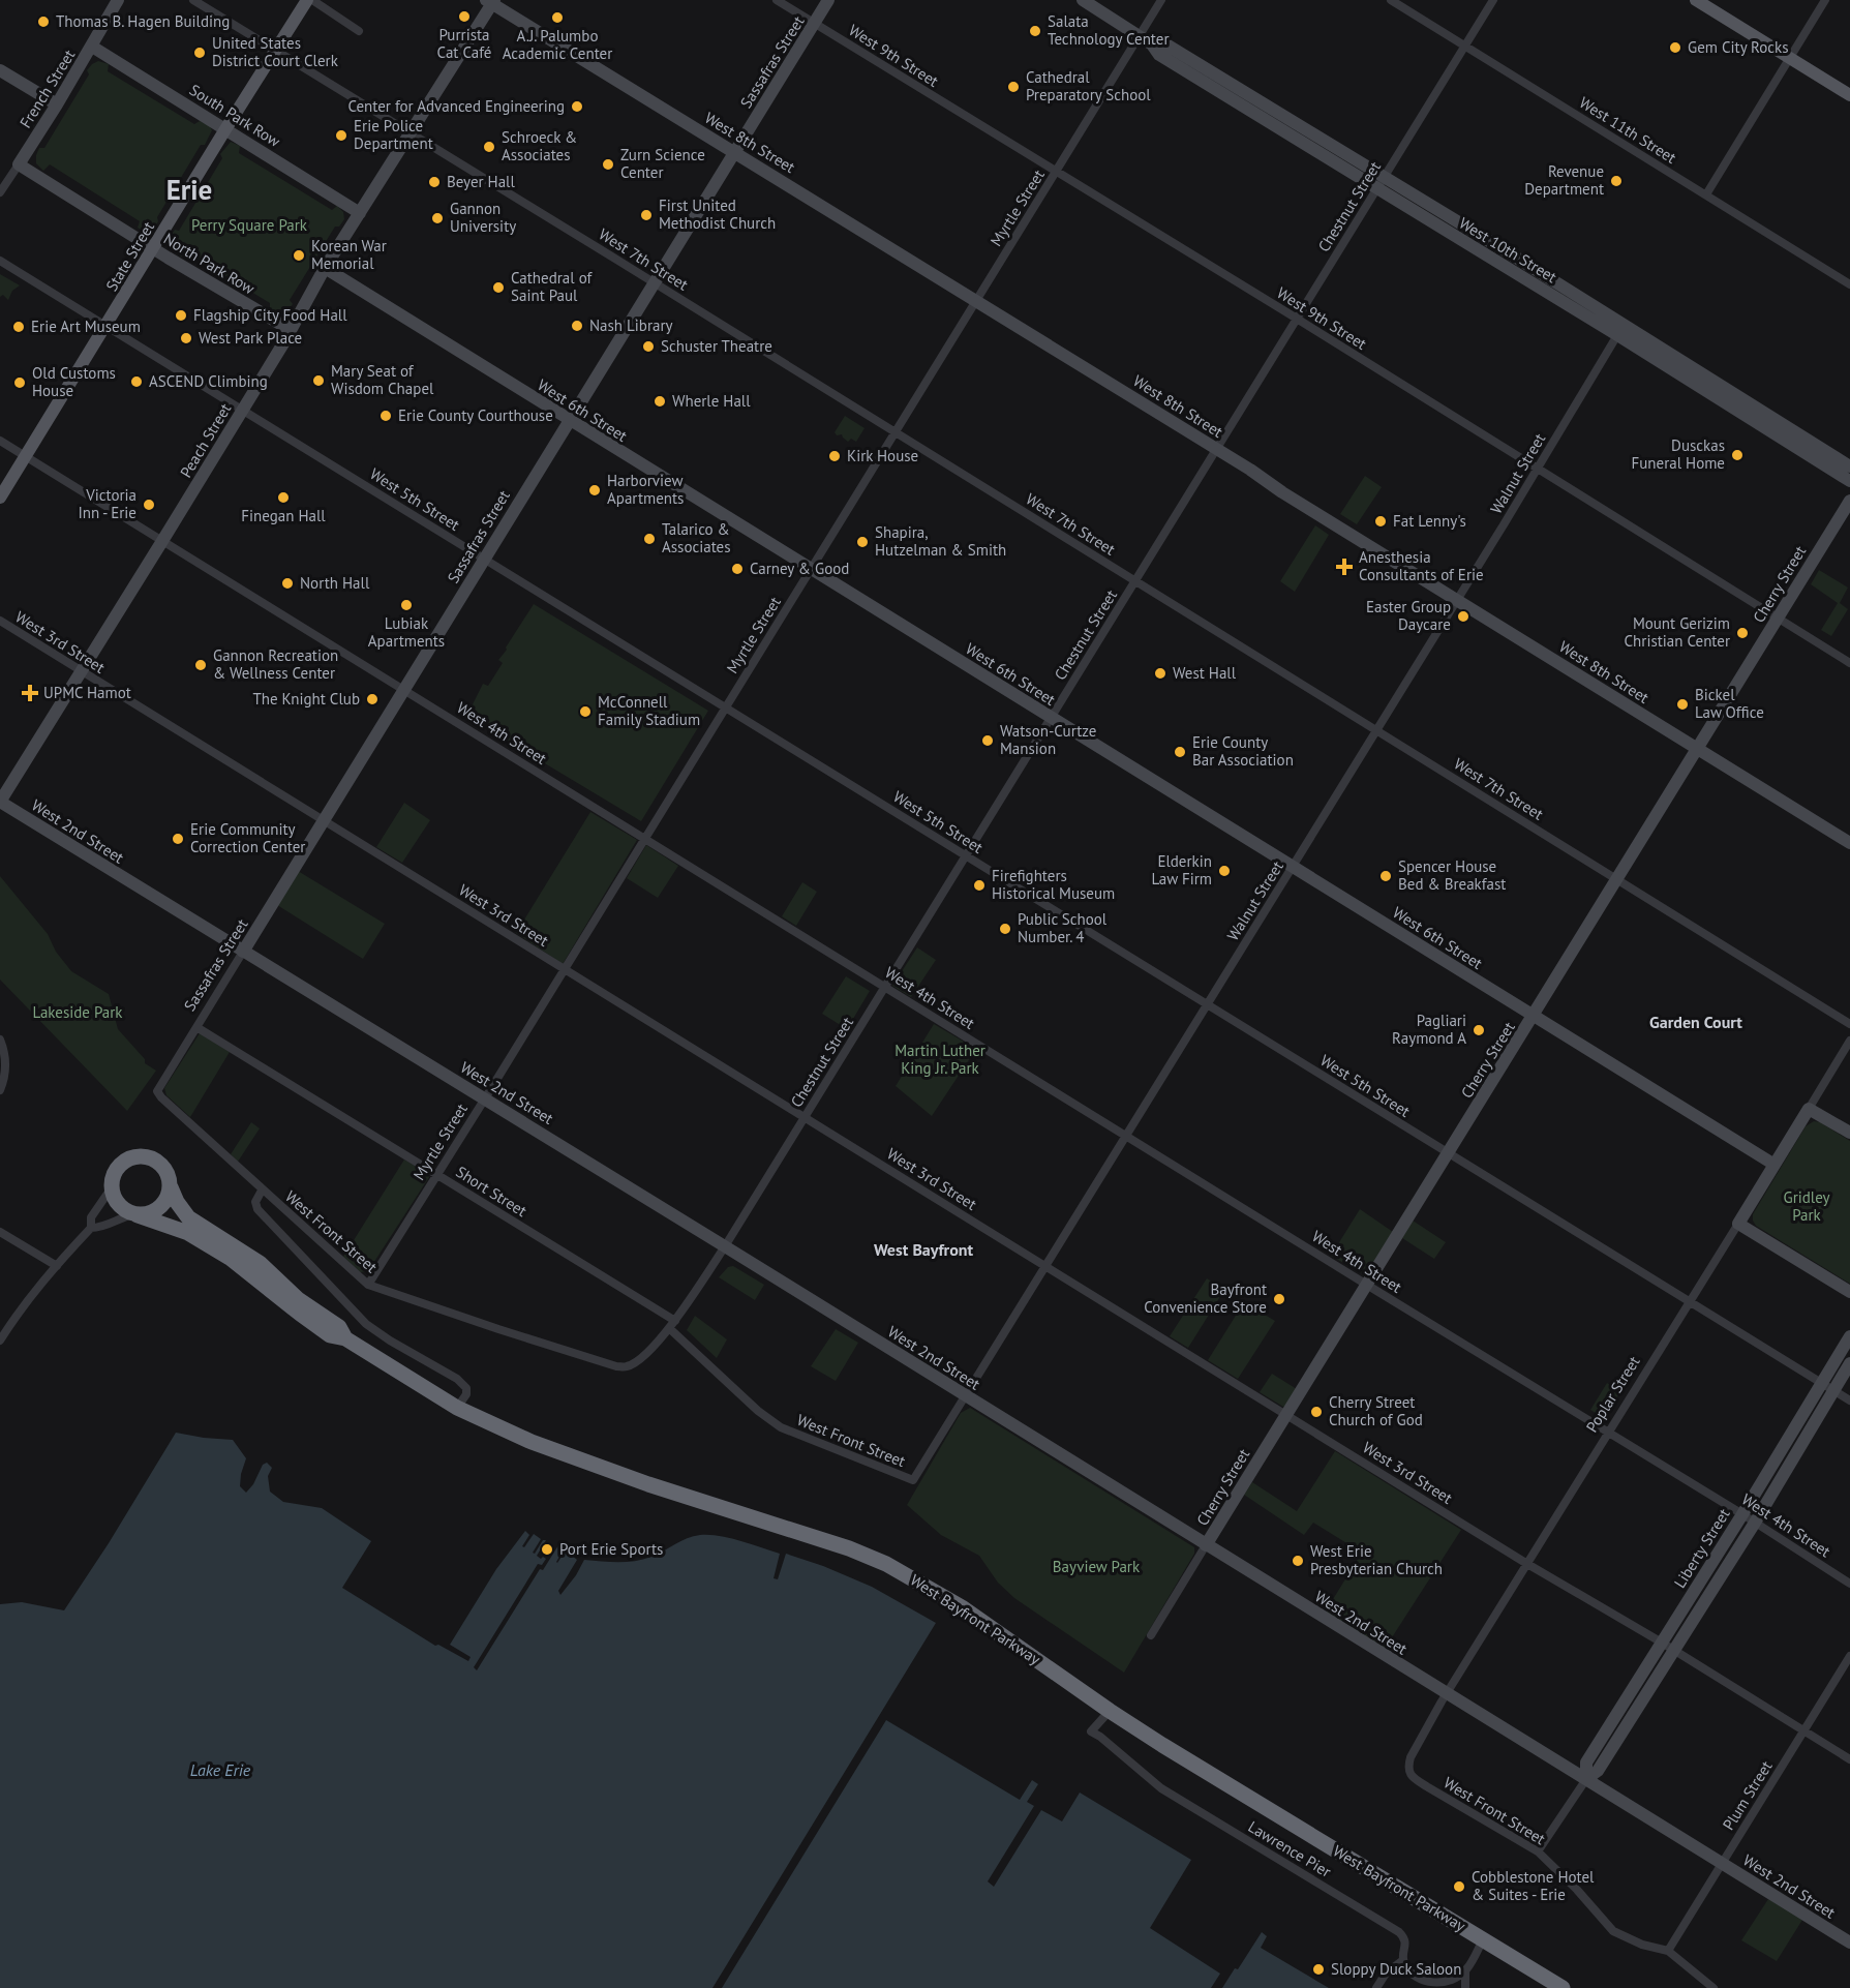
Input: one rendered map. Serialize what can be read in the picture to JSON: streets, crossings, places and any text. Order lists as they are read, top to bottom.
{
  "streets": {
    "highway": ["West Bayfront Parkway"],
    "main road": ["State Street"],
    "street": [
      "West 9th Street",
      "Sassafras Street",
      "French Street",
      "South Park Row",
      "West 11th Street",
      "West 8th Street",
      "Chestnut Street",
      "Myrtle Street",
      "West 10th Street",
      "West 7th Street",
      "North Park Row",
      "West 6th Street",
      "Peach Street",
      "Walnut Street",
      "West 5th Street",
      "Cherry Street",
      "West 3rd Street",
      "West 4th Street",
      "West 2nd Street",
      "Short Street",
      "West Front Street",
      "Poplar Street",
      "Liberty Street",
      "Plum Street",
      "Lawrence Pier"
    ]
  },
  "crossings": [
    ["West 9th Street", "Sassafras Street"],
    ["West 9th Street", "Chestnut Street"],
    ["West 9th Street", "Myrtle Street"],
    ["West 9th Street", "Walnut Street"],
    ["West 9th Street", "Cherry Street"],
    ["Sassafras Street", "West 8th Street"],
    ["Sassafras Street", "West 7th Street"],
    ["Sassafras Street", "West 6th Street"],
    ["Sassafras Street", "West 5th Street"],
    ["Sassafras Street", "West 3rd Street"],
    ["Sassafras Street", "West 4th Street"],
    ["Sassafras Street", "West 2nd Street"],
    ["Sassafras Street", "Short Street"],
    ["Sassafras Street", "West Front Street"],
    ["French Street", "South Park Row"],
    ["French Street", "North Park Row"],
    ["South Park Row", "State Street"],
    ["South Park Row", "Peach Street"],
    ["West 11th Street", "Chestnut Street"],
    ["West 8th Street", "Chestnut Street"],
    ["West 8th Street", "Myrtle Street"],
    ["West 8th Street", "Peach Street"],
    ["West 8th Street", "Walnut Street"],
    ["West 8th Street", "Cherry Street"],
    ["Chestnut Street", "West 10th Street"],
    ["Chestnut Street", "West 7th Street"],
    ["Chestnut Street", "West 6th Street"],
    ["Chestnut Street", "West 5th Street"],
    ["Chestnut Street", "West 3rd Street"],
    ["Chestnut Street", "West 4th Street"],
    ["Chestnut Street", "West 2nd Street"],
    ["Chestnut Street", "Short Street"],
    ["Chestnut Street", "West Front Street"],
    ["Myrtle Street", "West 10th Street"],
    ["Myrtle Street", "West 7th Street"],
    ["Myrtle Street", "West 6th Street"],
    ["Myrtle Street", "West 5th Street"],
    ["Myrtle Street", "West 3rd Street"],
    ["Myrtle Street", "West 4th Street"],
    ["Myrtle Street", "West 2nd Street"],
    ["Myrtle Street", "Short Street"],
    ["Myrtle Street", "West Front Street"],
    ["West 10th Street", "Walnut Street"],
    ["State Street", "West 7th Street"],
    ["State Street", "North Park Row"],
    ["State Street", "West 5th Street"],
    ["State Street", "West 4th Street"],
    ["West 7th Street", "Peach Street"],
    ["West 7th Street", "Walnut Street"],
    ["West 7th Street", "Cherry Street"],
    ["North Park Row", "Peach Street"],
    ["West 6th Street", "Peach Street"],
    ["West 6th Street", "Walnut Street"],
    ["West 6th Street", "Cherry Street"],
    ["West 6th Street", "Poplar Street"],
    ["Peach Street", "West 5th Street"],
    ["Peach Street", "West 3rd Street"],
    ["Peach Street", "West 4th Street"],
    ["Peach Street", "West 2nd Street"],
    ["Walnut Street", "West 5th Street"],
    ["Walnut Street", "West 3rd Street"],
    ["Walnut Street", "West 4th Street"],
    ["Walnut Street", "West 2nd Street"],
    ["Walnut Street", "West Front Street"],
    ["West 5th Street", "Cherry Street"],
    ["West 5th Street", "Poplar Street"],
    ["West 5th Street", "Liberty Street"],
    ["Cherry Street", "West 3rd Street"],
    ["Cherry Street", "West 4th Street"],
    ["Cherry Street", "West 2nd Street"],
    ["West 3rd Street", "Poplar Street"],
    ["West 3rd Street", "Liberty Street"],
    ["West 3rd Street", "Plum Street"],
    ["West 4th Street", "Poplar Street"],
    ["West 4th Street", "Liberty Street"],
    ["West 2nd Street", "Poplar Street"],
    ["West 2nd Street", "Liberty Street"],
    ["West 2nd Street", "Plum Street"],
    ["Short Street", "West Front Street"],
    ["West Front Street", "Poplar Street"],
    ["West Front Street", "Liberty Street"],
    ["West Front Street", "Plum Street"],
    ["West Bayfront Parkway", "Lawrence Pier"]
  ],
  "districts": ["Erie", "Garden Court", "West Bayfront"],
  "water": ["Lake Erie"],
  "parks": [
    "Perry Square Park",
    "Lakeside Park",
    "Martin Luther King Jr. Park",
    "Gridley Park",
    "Bayview Park"
  ],
  "places": {
    "other": [
      "Purrista Cat Café",
      "A.J. Palumbo Academic Center",
      "Thomas B. Hagen Building",
      "Salata Technology Center",
      "Gem City Rocks",
      "United States District Court Clerk",
      "Cathedral Preparatory School",
      "Center for Advanced Engineering",
      "Erie Police Department",
      "Schroeck & Associates",
      "Zurn Science Center",
      "Revenue Department",
      "Beyer Hall",
      "First United Methodist Church",
      "Gannon University",
      "Korean War Memorial",
      "Cathedral of Saint Paul",
      "Flagship City Food Hall",
      "Nash Library",
      "Erie Art Museum",
      "West Park Place",
      "Schuster Theatre",
      "Mary Seat of Wisdom Chapel",
      "ASCEND Climbing",
      "Old Customs House",
      "Wherle Hall",
      "Erie County Courthouse",
      "Dusckas Funeral Home",
      "Kirk House",
      "Harborview Apartments",
      "Finegan Hall",
      "Victoria Inn - Erie",
      "Fat Lenny's",
      "Talarico & Associates",
      "Shapira, Hutzelman & Smith",
      "Carney & Good",
      "North Hall",
      "Lubiak Apartments",
      "Easter Group Daycare",
      "Mount Gerizim Christian Center",
      "Gannon Recreation & Wellness Center",
      "West Hall",
      "The Knight Club",
      "Bickel Law Office",
      "McConnell Family Stadium",
      "Watson-Curtze Mansion",
      "Erie County Bar Association",
      "Erie Community Correction Center",
      "Elderkin Law Firm",
      "Spencer House Bed & Breakfast",
      "Firefighters Historical Museum",
      "Public School Number. 4",
      "Pagliari Raymond A",
      "Bayfront Convenience Store",
      "Cherry Street Church of God",
      "Port Erie Sports",
      "West Erie Presbyterian Church",
      "Cobblestone Hotel & Suites - Erie",
      "Sloppy Duck Saloon"
    ],
    "health": ["Anesthesia Consultants of Erie", "UPMC Hamot"]
  }
}
